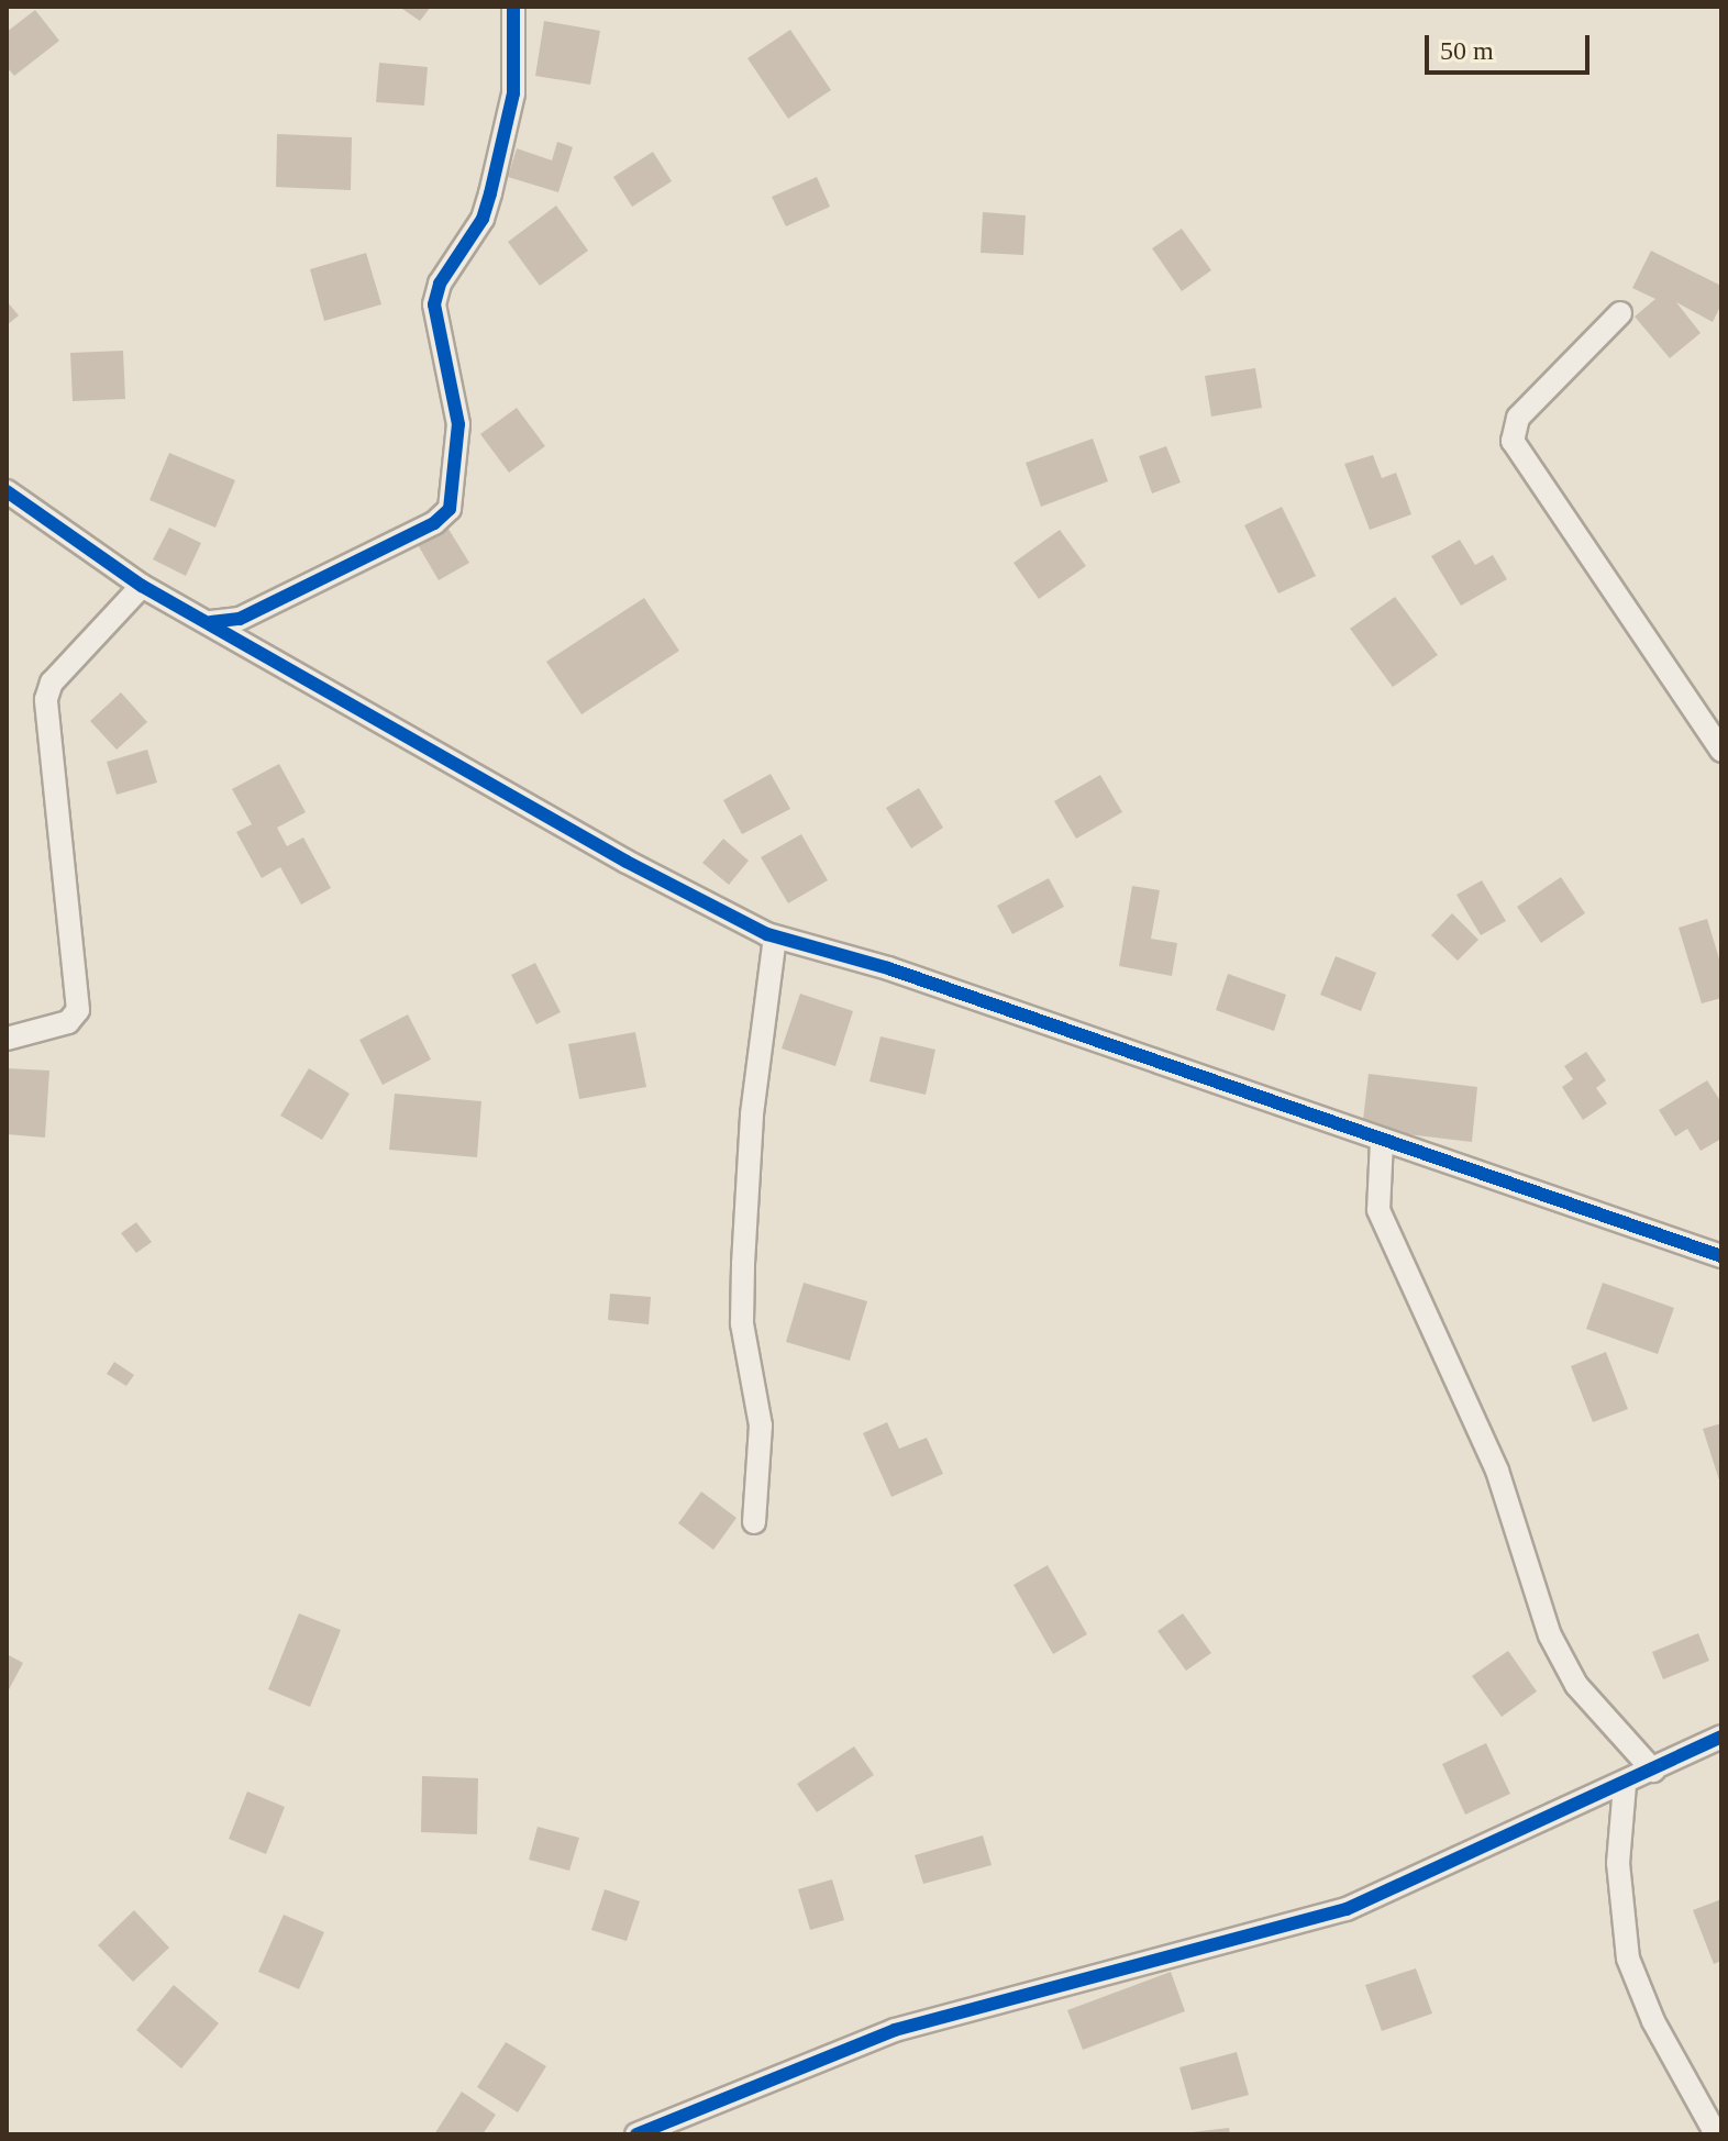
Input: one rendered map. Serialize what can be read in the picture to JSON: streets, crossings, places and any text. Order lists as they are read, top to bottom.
{
  "scale_bar": "50 m"
}
